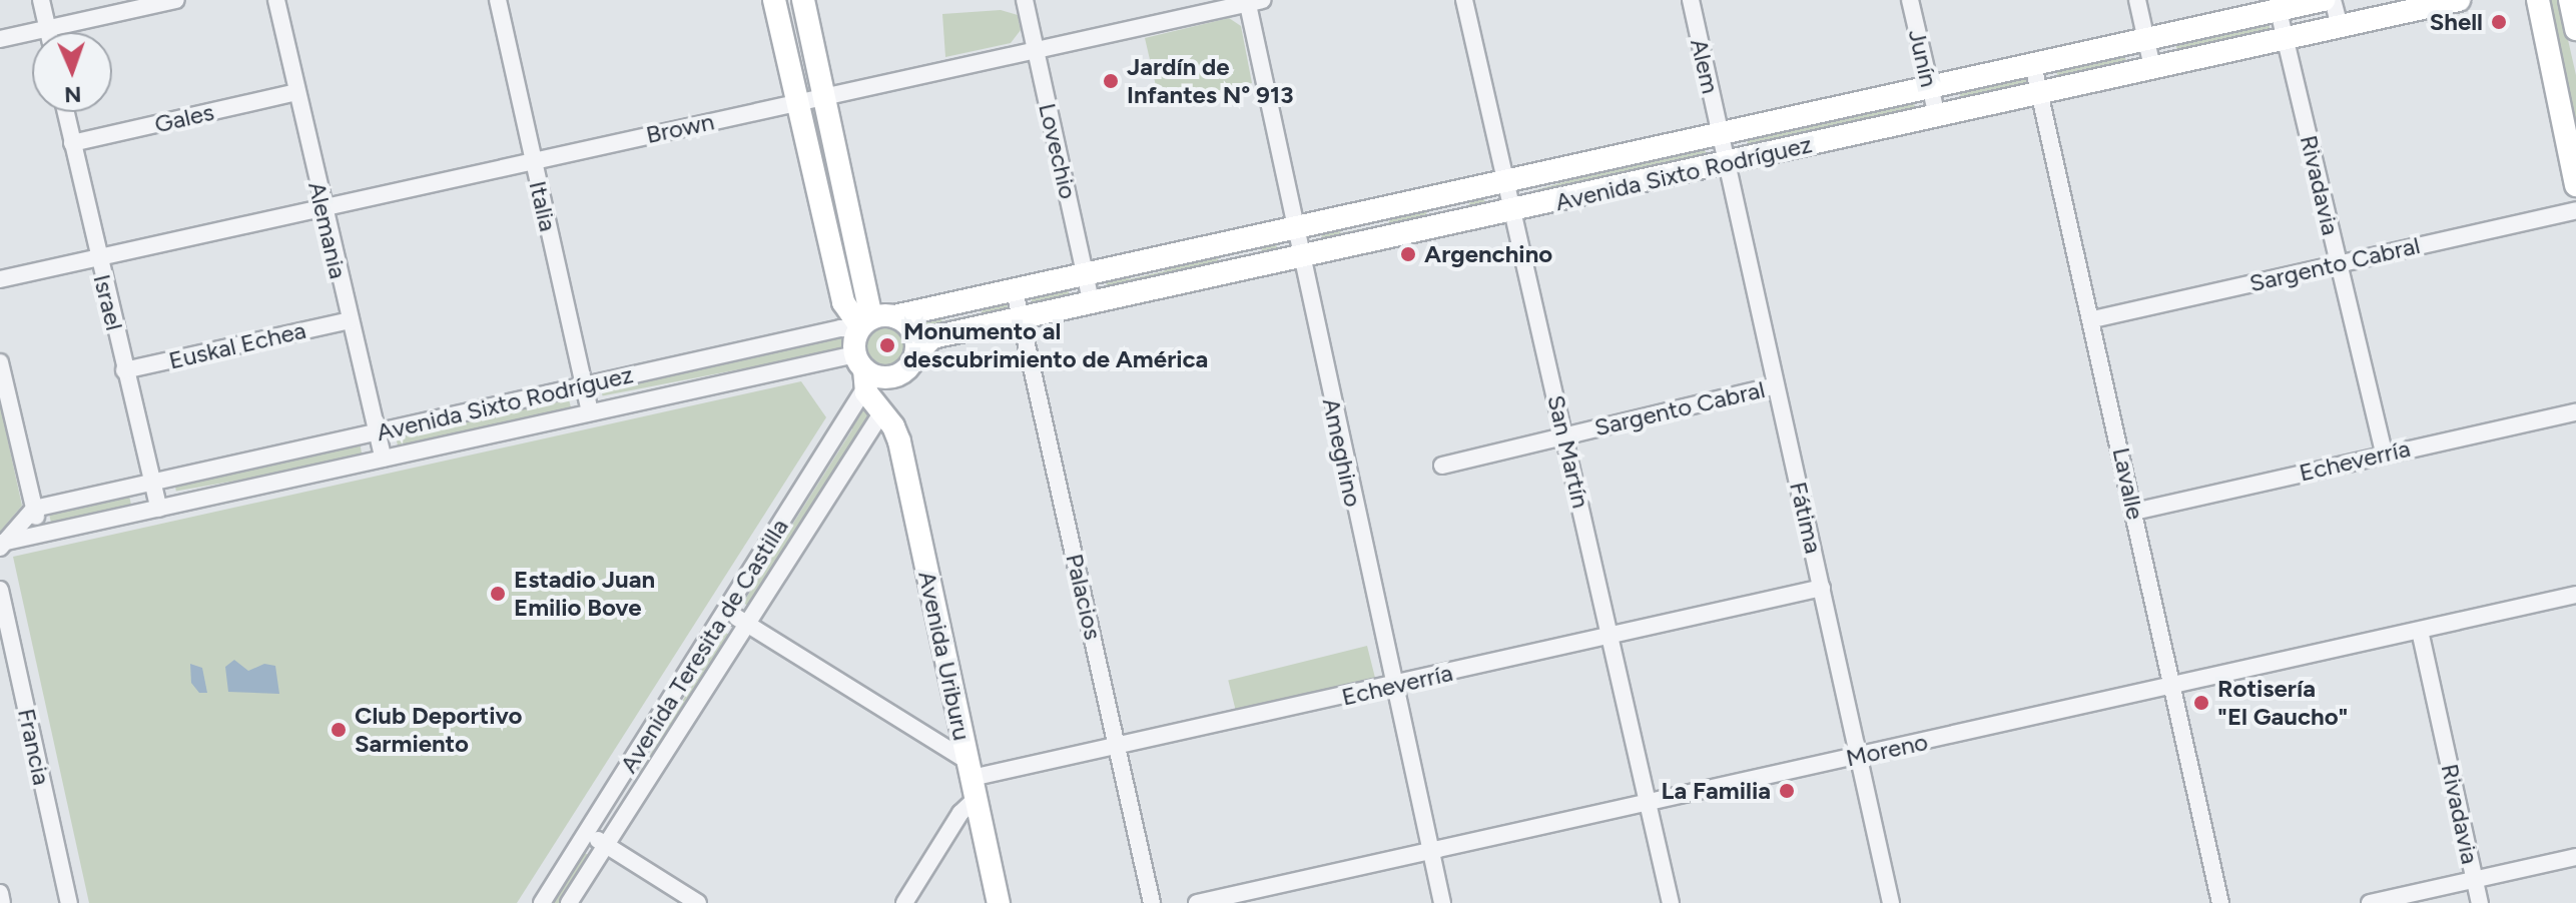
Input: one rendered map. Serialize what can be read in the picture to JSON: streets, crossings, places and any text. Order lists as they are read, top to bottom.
{
  "streets": {
    "main road": ["Avenida Sixto Rodríguez", "Avenida Teresita de Castilla", "Avenida Uriburu"],
    "street": [
      "Junín",
      "Alem",
      "Gales",
      "Brown",
      "Lovechio",
      "Rivadavia",
      "Italia",
      "Alemania",
      "Sargento Cabral",
      "Israel",
      "Euskal Echea",
      "San Martín",
      "Ameghino",
      "Echeverría",
      "Lavalle",
      "Fátima",
      "Palacios",
      "Francia",
      "Moreno"
    ]
  },
  "crossings": [
    ["Junín", "Avenida Sixto Rodríguez"],
    ["Alem", "Avenida Sixto Rodríguez"],
    ["Alem", "Fátima"],
    ["Gales", "Alemania"],
    ["Gales", "Israel"],
    ["Brown", "Lovechio"],
    ["Brown", "Italia"],
    ["Brown", "Alemania"],
    ["Brown", "Israel"],
    ["Brown", "Ameghino"],
    ["Lovechio", "Avenida Sixto Rodríguez"],
    ["Avenida Sixto Rodríguez", "Rivadavia"],
    ["Avenida Sixto Rodríguez", "Italia"],
    ["Avenida Sixto Rodríguez", "Alemania"],
    ["Avenida Sixto Rodríguez", "Israel"],
    ["Avenida Sixto Rodríguez", "San Martín"],
    ["Avenida Sixto Rodríguez", "Ameghino"],
    ["Avenida Sixto Rodríguez", "Lavalle"],
    ["Avenida Sixto Rodríguez", "Fátima"],
    ["Avenida Sixto Rodríguez", "Palacios"],
    ["Avenida Sixto Rodríguez", "Avenida Teresita de Castilla"],
    ["Rivadavia", "Sargento Cabral"],
    ["Rivadavia", "Echeverría"],
    ["Rivadavia", "Moreno"],
    ["Alemania", "Euskal Echea"],
    ["Sargento Cabral", "San Martín"],
    ["Sargento Cabral", "Lavalle"],
    ["Sargento Cabral", "Fátima"],
    ["Israel", "Euskal Echea"],
    ["San Martín", "Echeverría"],
    ["San Martín", "Moreno"],
    ["Ameghino", "Echeverría"],
    ["Ameghino", "Moreno"],
    ["Echeverría", "Lavalle"],
    ["Echeverría", "Fátima"],
    ["Echeverría", "Palacios"],
    ["Echeverría", "Avenida Uriburu"],
    ["Lavalle", "Moreno"],
    ["Fátima", "Moreno"],
    ["Avenida Teresita de Castilla", "Avenida Uriburu"]
  ],
  "places": [
    "Shell",
    "Jardín de Infantes N° 913",
    "Argenchino",
    "Monumento al descubrimiento de América",
    "Estadio Juan Emilio Bove",
    "Rotisería \"El Gaucho\"",
    "Club Deportivo Sarmiento",
    "La Familia"
  ],
  "north": "bottom"
}
